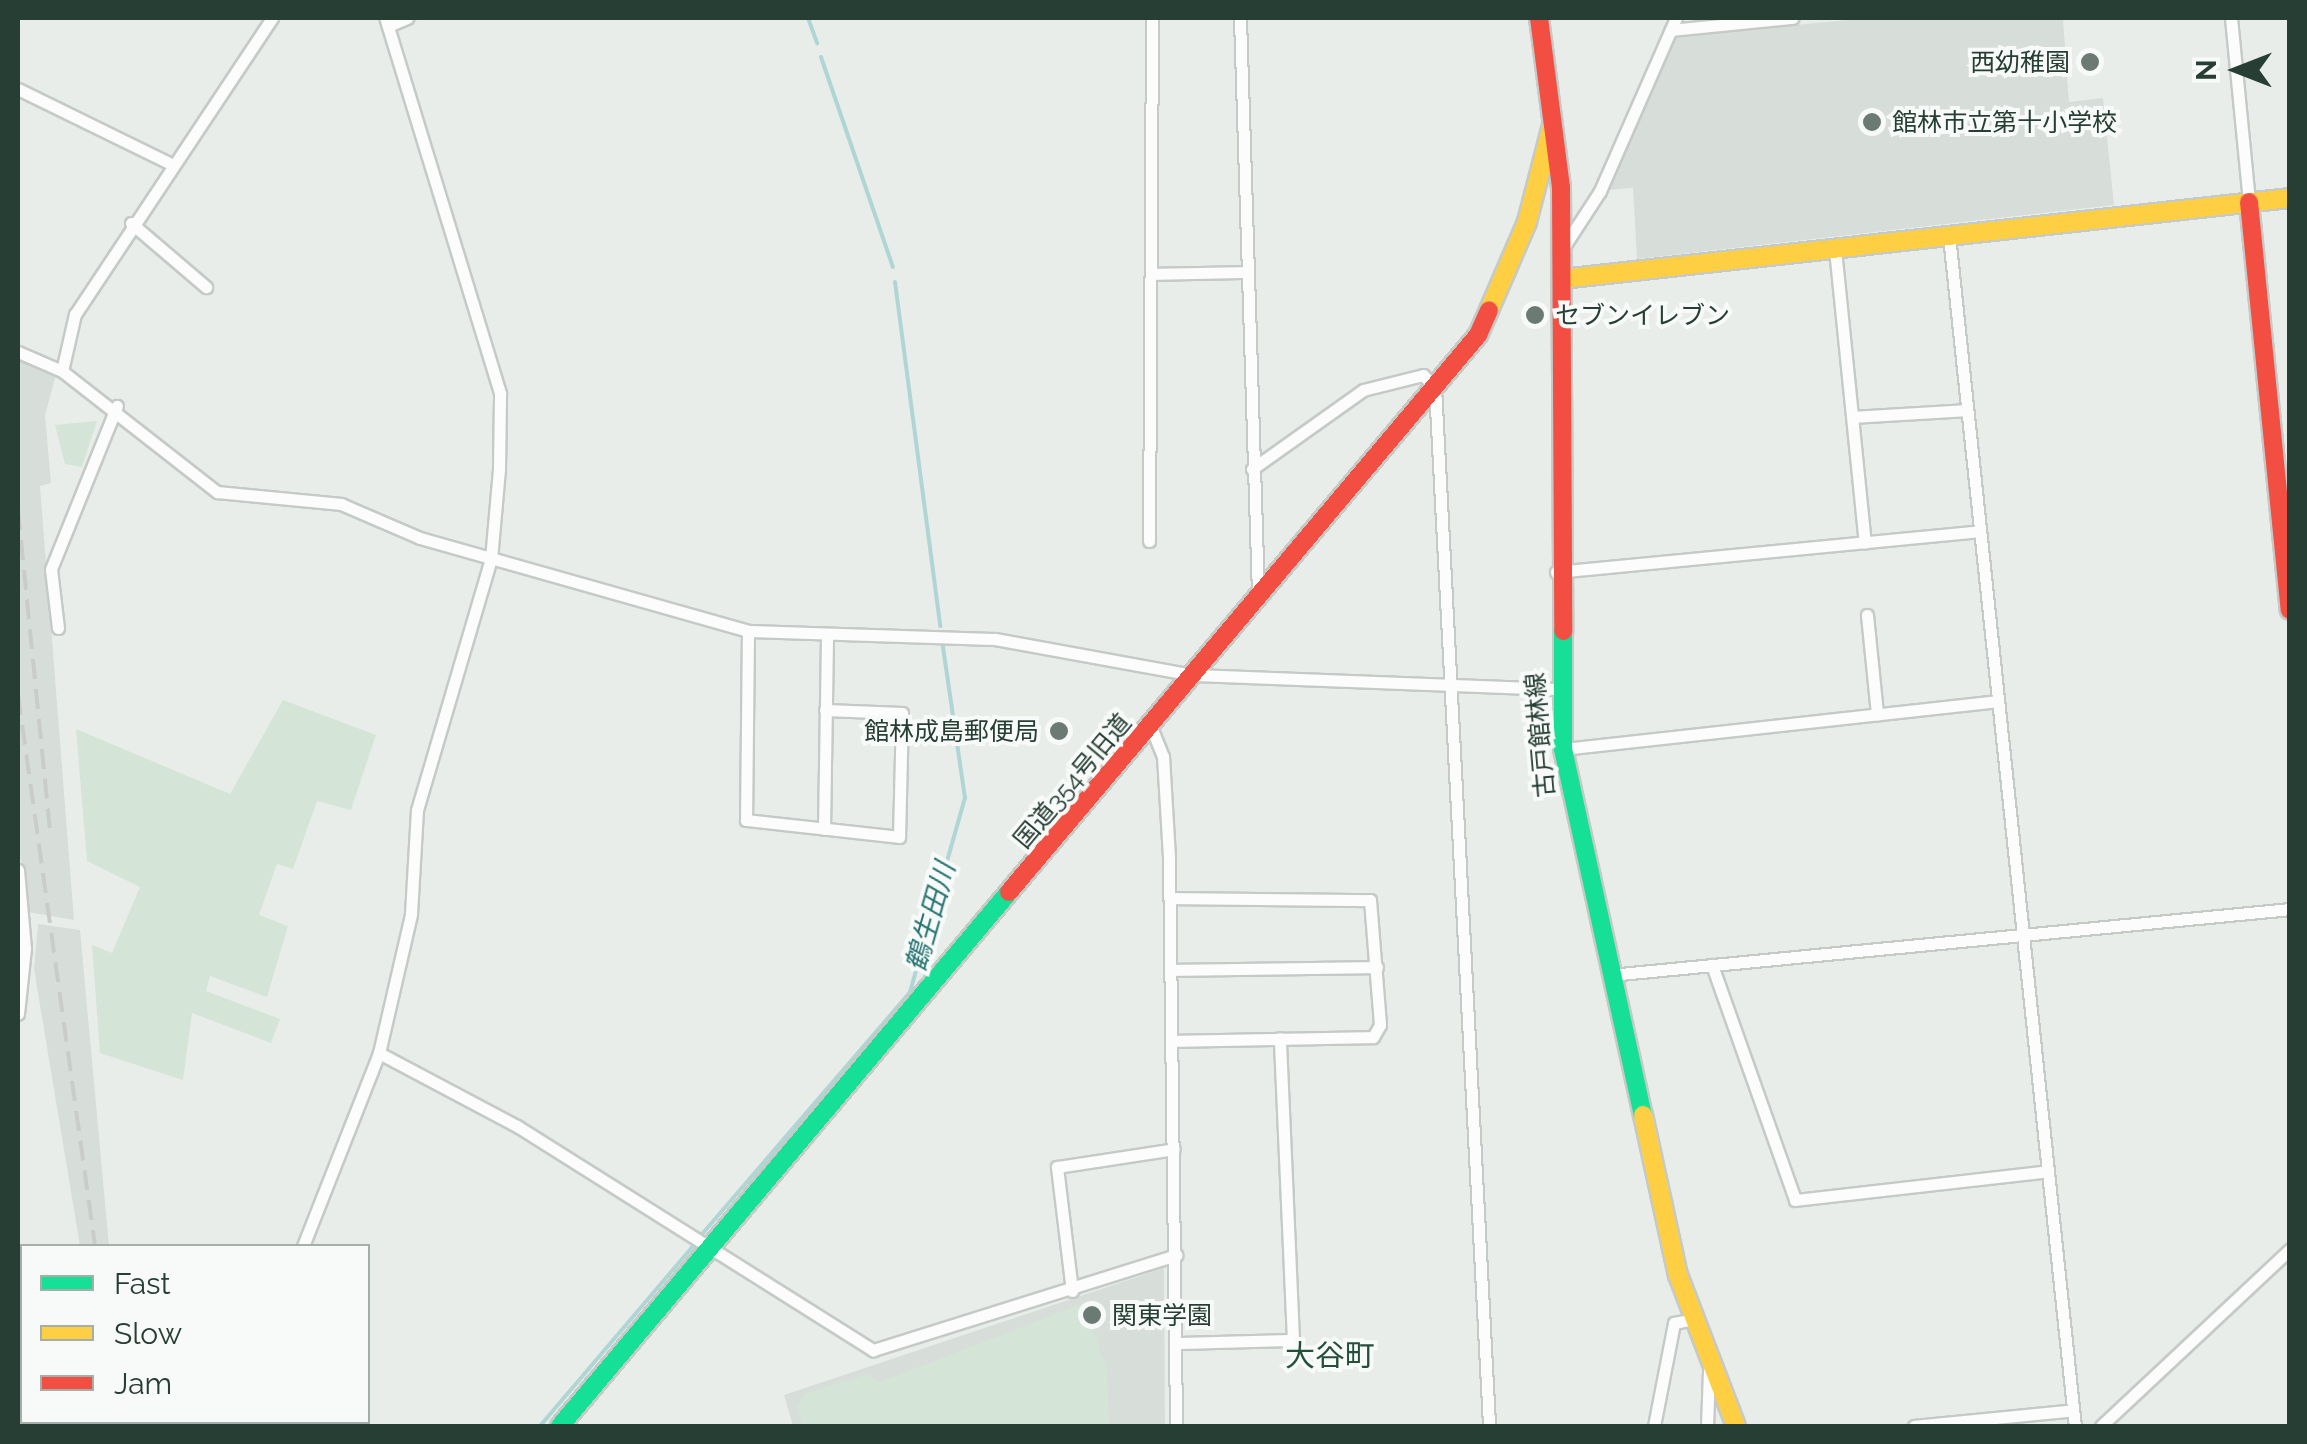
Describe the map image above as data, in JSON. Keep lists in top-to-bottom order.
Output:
{
  "streets": {
    "street": ["古戸館林線", "国道354号旧道"]
  },
  "crossings": [
    ["古戸館林線", "国道354号旧道"]
  ],
  "districts": ["大谷町"],
  "water": ["鶴生田川"],
  "places": [
    "西幼稚園",
    "館林市立第十小学校",
    "セブンイレブン",
    "館林成島郵便局",
    "関東学園"
  ],
  "legend": ["Fast", "Slow", "Jam"],
  "north": "left"
}
